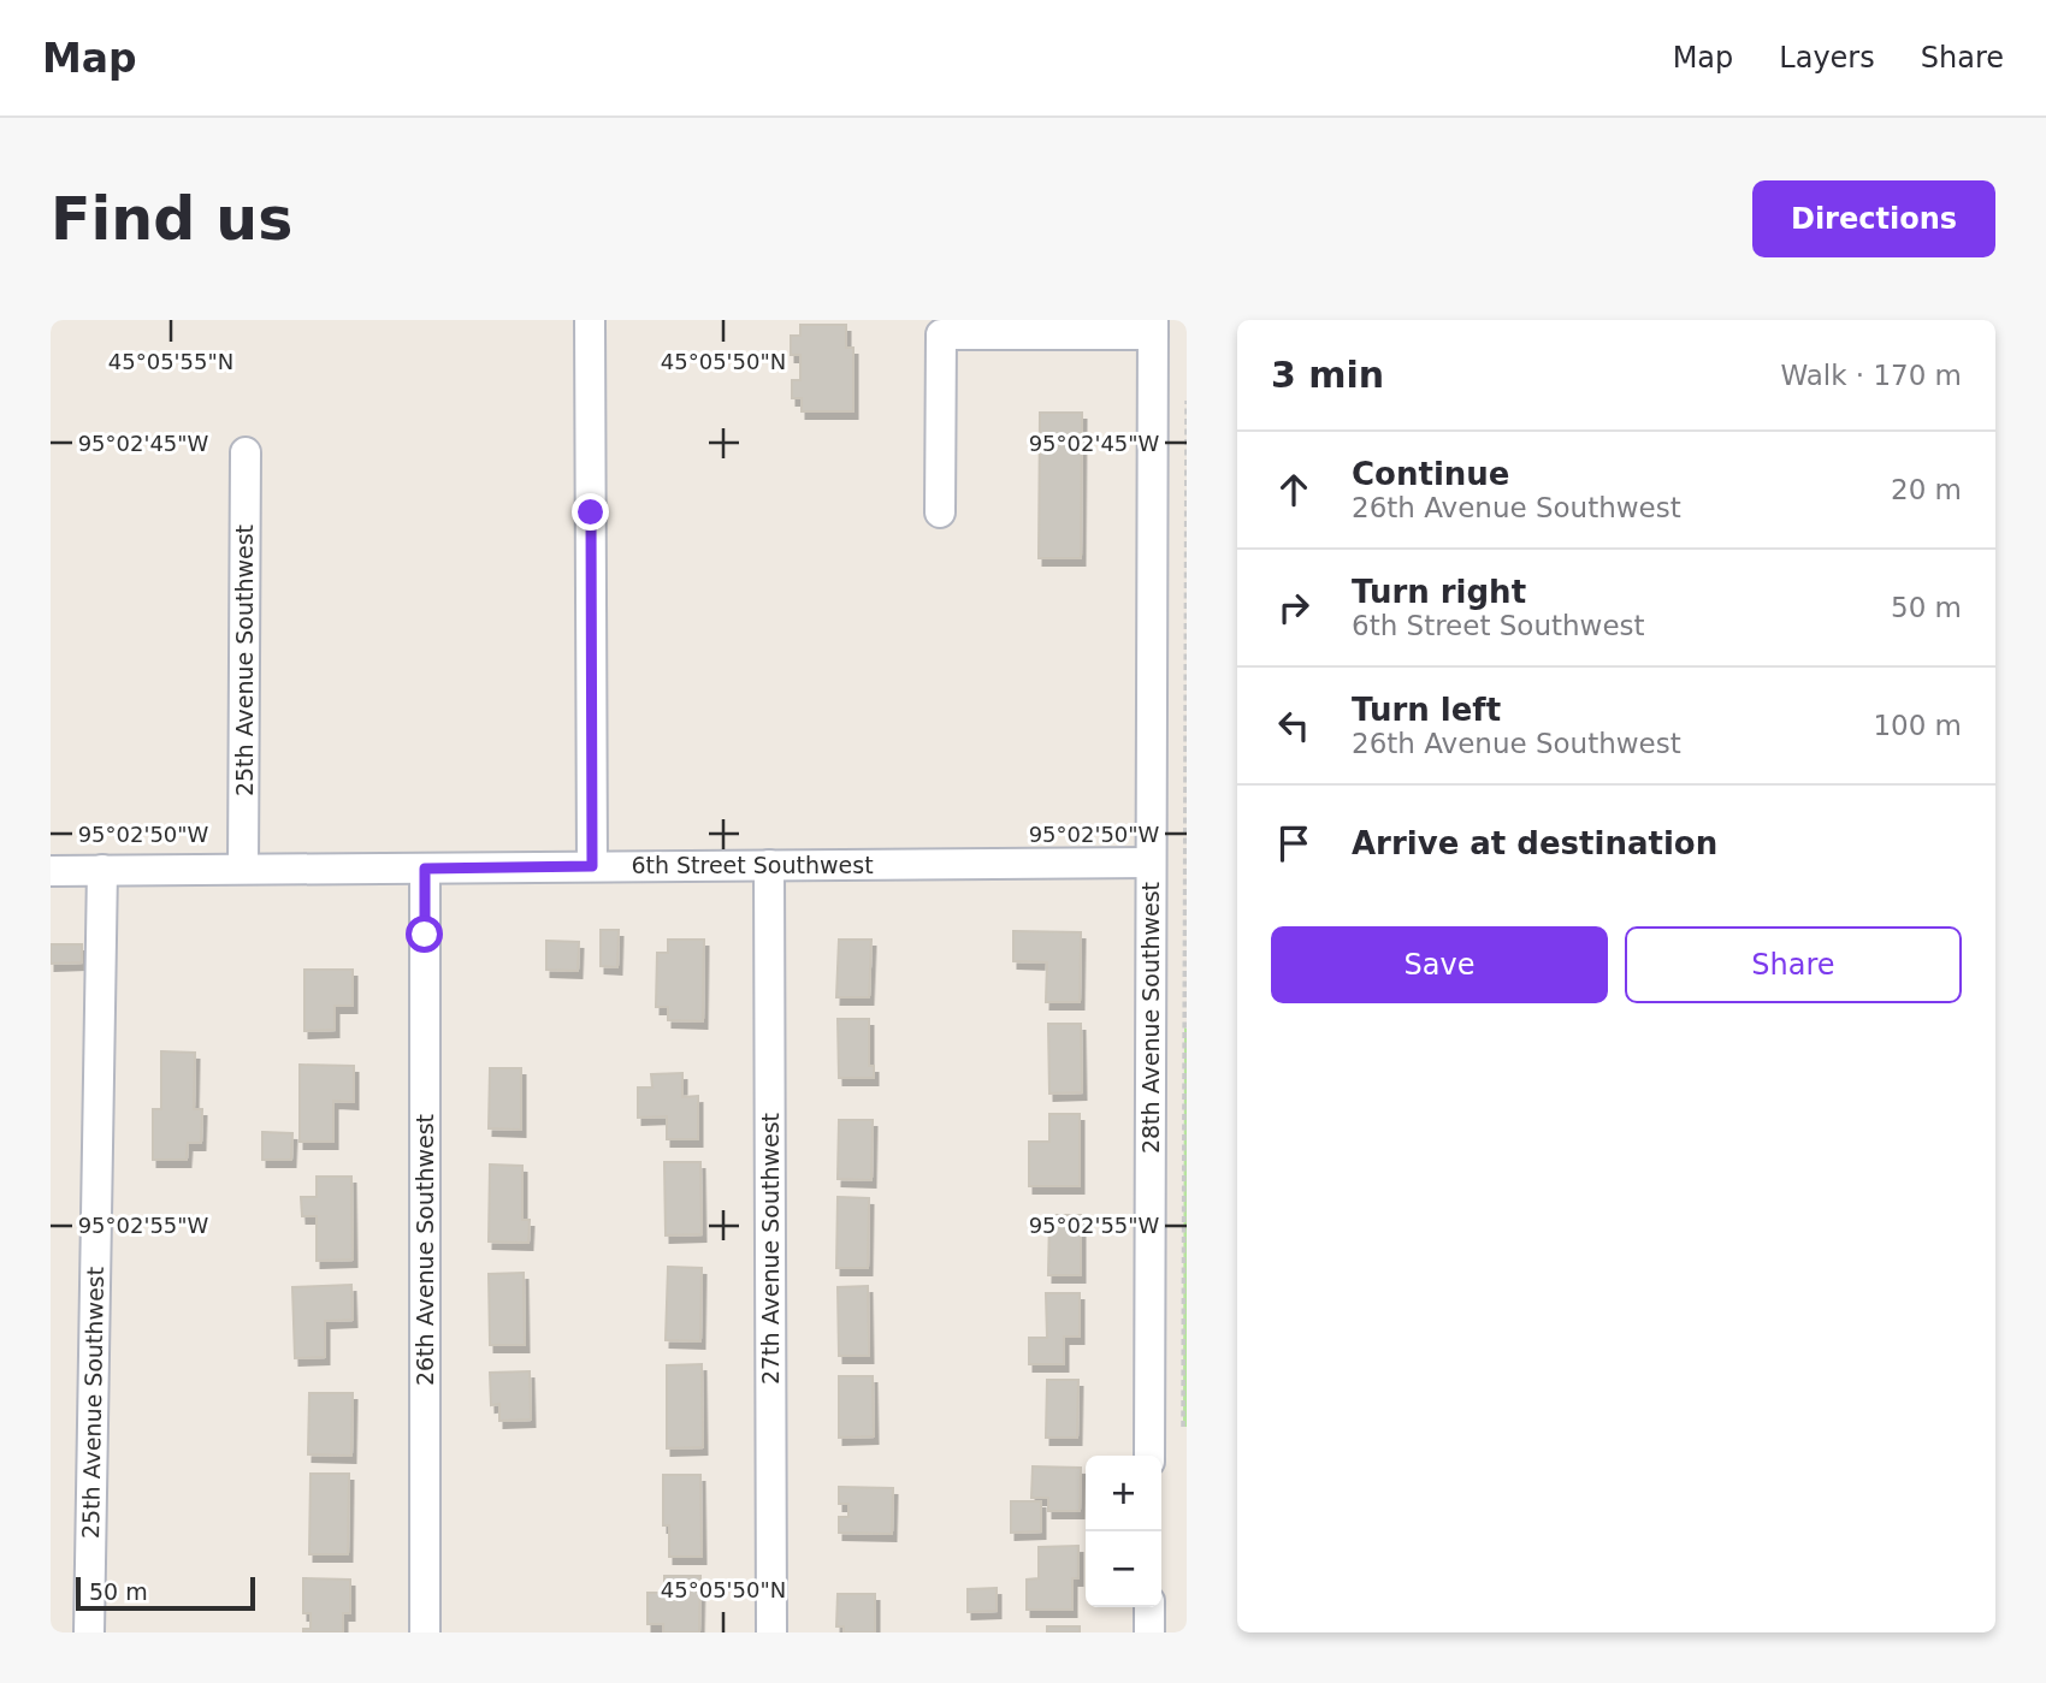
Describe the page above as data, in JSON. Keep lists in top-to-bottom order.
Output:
{
  "streets": {
    "street": [
      "25th Avenue Southwest",
      "6th Street Southwest",
      "28th Avenue Southwest",
      "27th Avenue Southwest",
      "26th Avenue Southwest"
    ]
  },
  "crossings": [
    ["25th Avenue Southwest", "6th Street Southwest"],
    ["6th Street Southwest", "28th Avenue Southwest"],
    ["6th Street Southwest", "27th Avenue Southwest"],
    ["6th Street Southwest", "26th Avenue Southwest"]
  ],
  "scale_bar": "50 m",
  "page": {
    "header": "Map",
    "nav": ["Map", "Layers", "Share"],
    "buttons": [
      "Directions",
      ["Save", "Share"]
    ],
    "title": "Find us",
    "heading": ["3 min", "Walk · 170 m"],
    "list": [
      ["Continue", "26th Avenue Southwest", "20 m"],
      ["Turn right", "6th Street Southwest", "50 m"],
      ["Turn left", "26th Avenue Southwest", "100 m"],
      "Arrive at destination"
    ],
    "map_buttons": ["+", "−"],
    "scale": "50 m"
  },
  "coordinates": [
    "45°05'55\"N",
    "45°05'50\"N",
    "95°02'45\"W",
    "95°02'50\"W",
    "95°02'55\"W"
  ]
}
